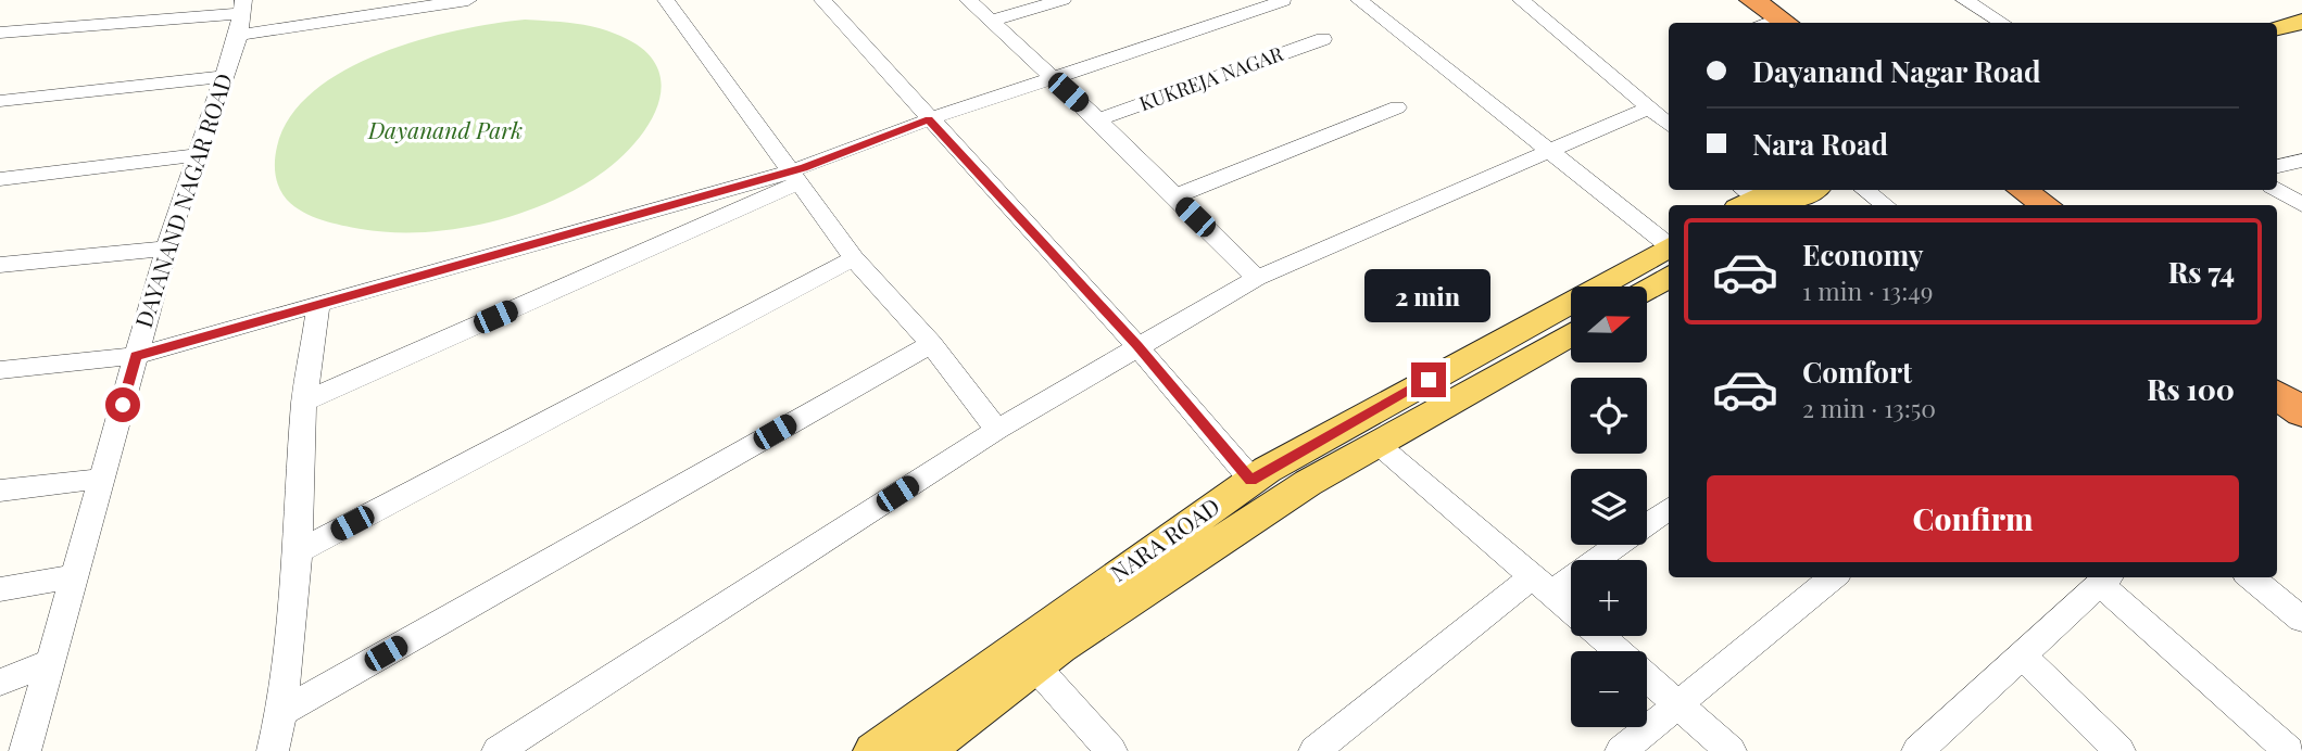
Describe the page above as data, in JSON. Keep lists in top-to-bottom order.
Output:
{
  "streets": {
    "main road": ["NARA ROAD"],
    "street": ["KUKREJA NAGAR", "DAYANAND NAGAR ROAD"]
  },
  "parks": ["Dayanand Park"],
  "north": "right",
  "page": {
    "banner": ["Dayanand Nagar Road", "Nara Road"],
    "list": [
      {
        "name": "Economy",
        "note": "1 min · 13:49",
        "value": "Rs 74"
      },
      {
        "name": "Comfort",
        "note": "2 min · 13:50",
        "value": "Rs 100"
      }
    ],
    "bubble": "2 min",
    "map_buttons": ["+", "−"],
    "buttons": "Confirm"
  }
}
